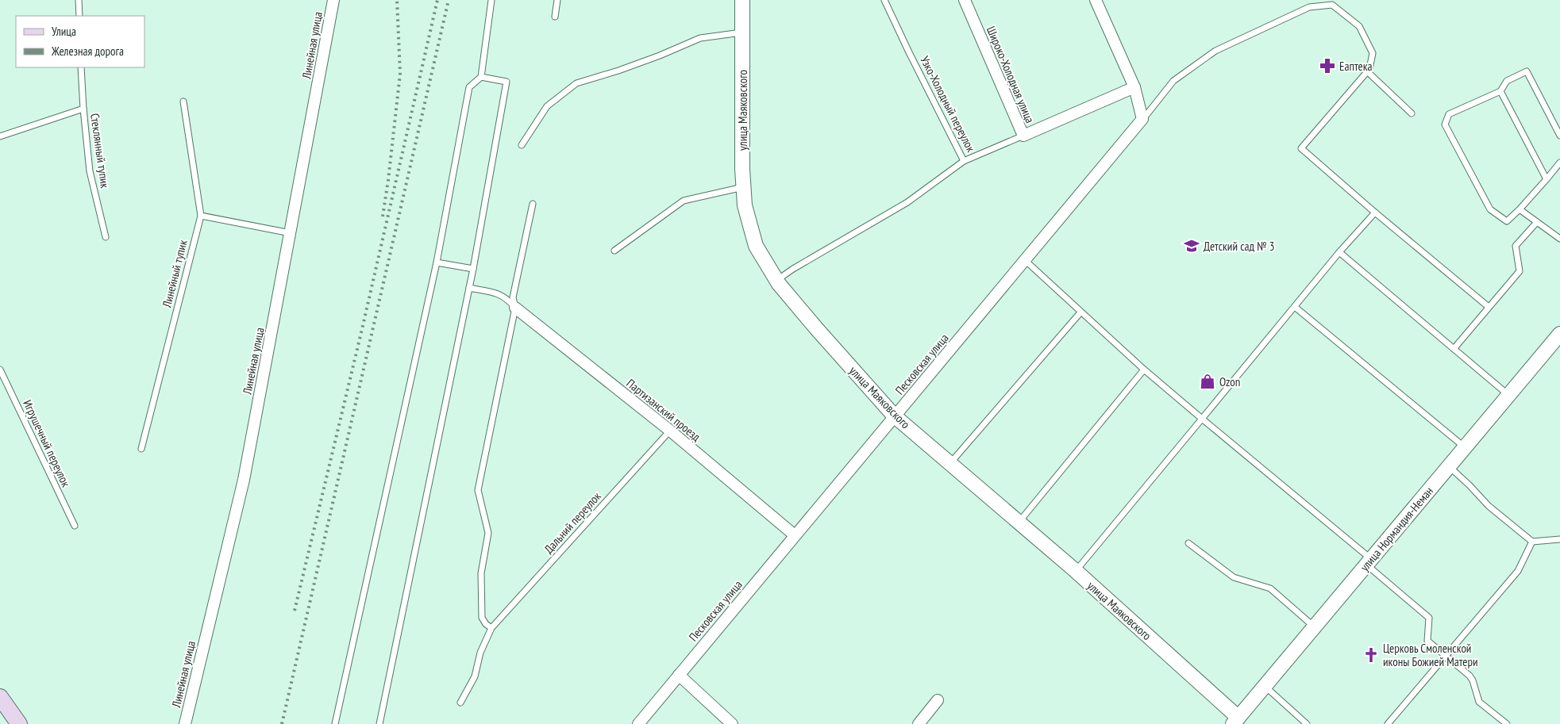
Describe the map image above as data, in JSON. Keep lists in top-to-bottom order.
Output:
{
  "streets": {
    "street": [
      "Линейная улица",
      "Широко-Холодная улица",
      "улица Маяковского",
      "Песковская улица",
      "Партизанский проезд",
      "улица Нормандия-Неман"
    ],
    "lane": [
      "Узко-Холодный переулок",
      "Стеклянный тупик",
      "Линейный тупик",
      "Игрушечный переулок",
      "Дальний переулок"
    ]
  },
  "crossings": [
    ["Широко-Холодная улица", "Узко-Холодный переулок"],
    ["улица Маяковского", "Песковская улица"],
    ["улица Маяковского", "улица Нормандия-Неман"],
    ["Песковская улица", "Партизанский проезд"],
    ["Партизанский проезд", "Дальний переулок"]
  ],
  "places": {
    "pharmacy": ["Еаптека"],
    "school or university": ["Детский сад № 3"],
    "shop": ["Ozon"],
    "church": ["Церковь Смоленской иконы Божией Матери"]
  },
  "legend": ["Улица", "Железная дорога"]
}
